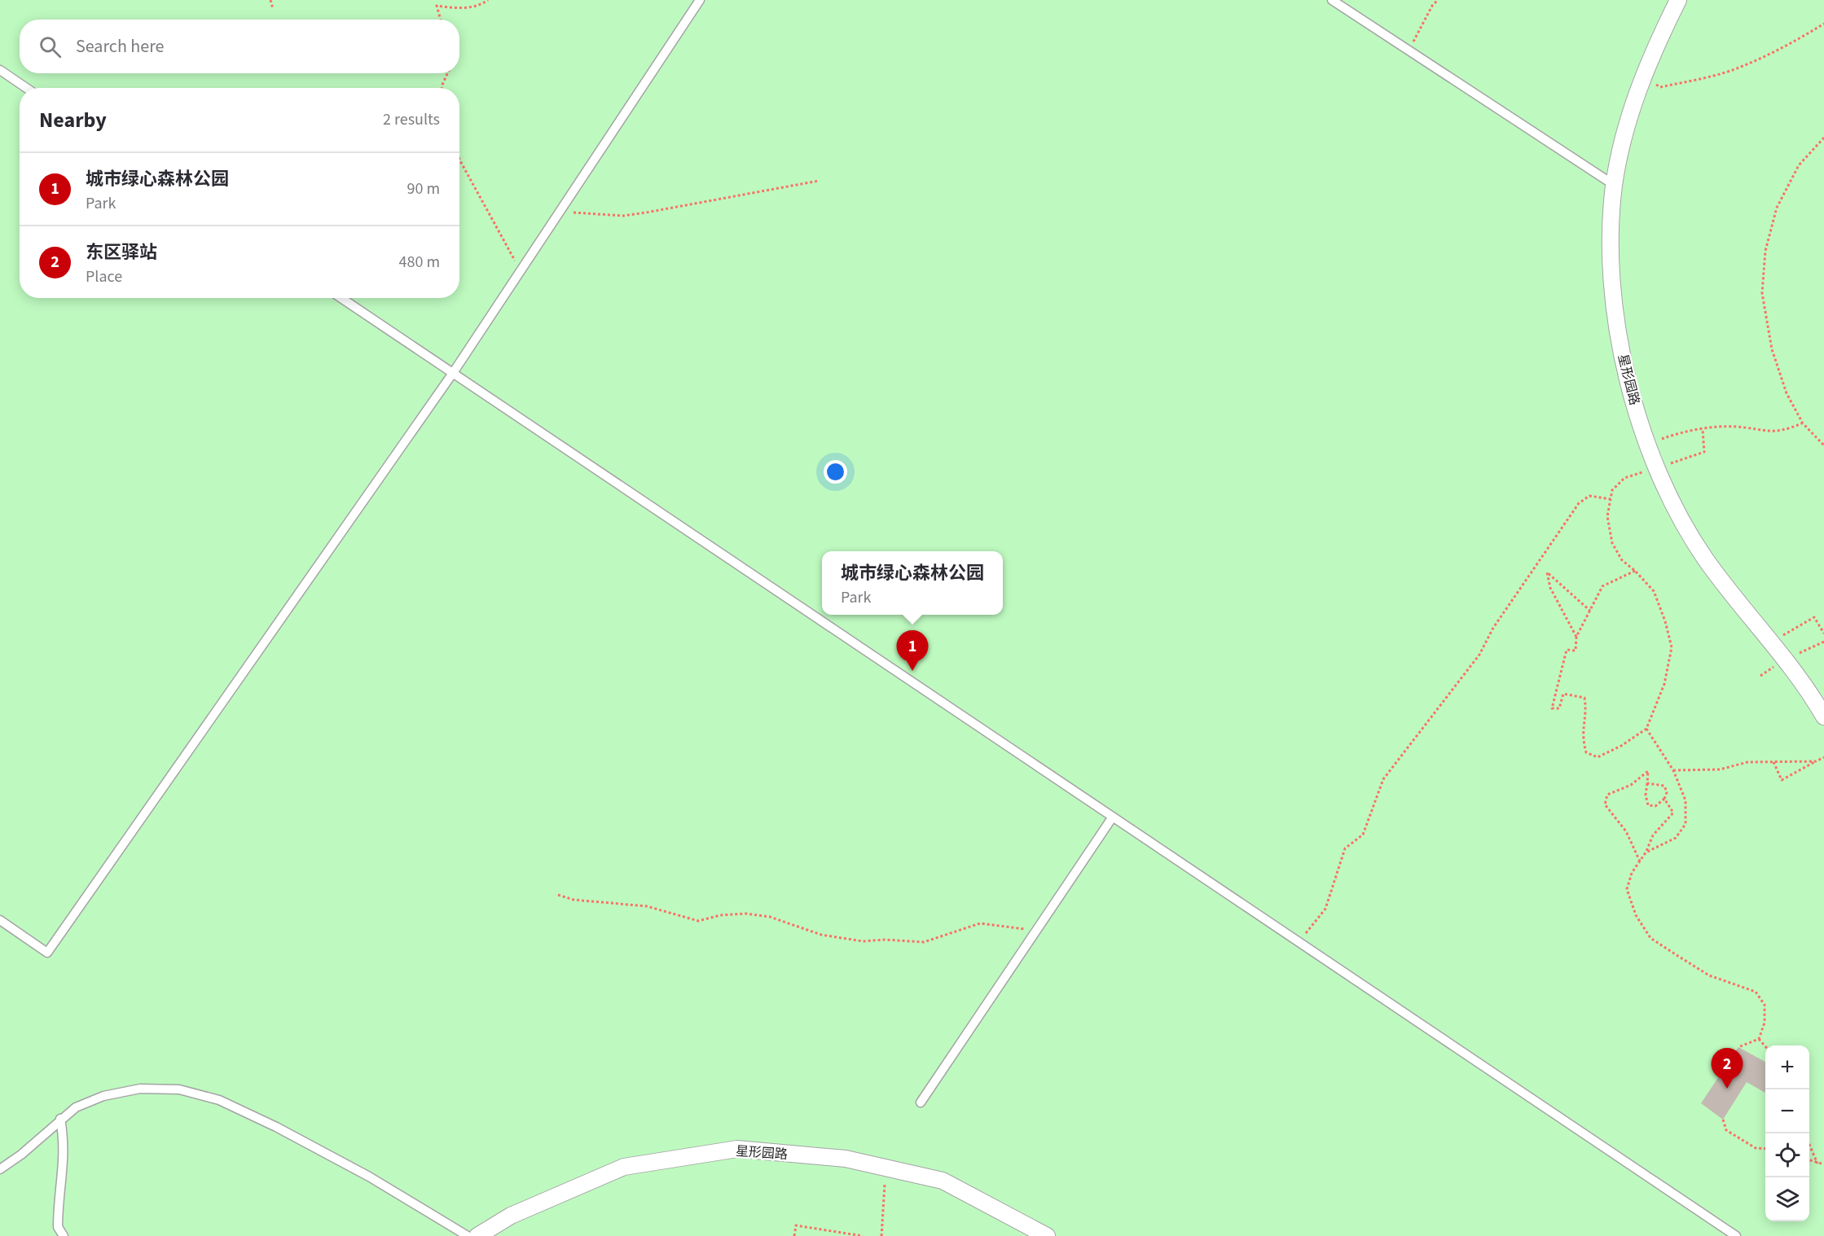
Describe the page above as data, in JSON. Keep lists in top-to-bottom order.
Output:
{
  "streets": {
    "street": ["星形园路"]
  },
  "page": {
    "search": "Search here",
    "heading": ["Nearby", "2 results"],
    "list": [
      {
        "mark": "1",
        "name": "城市绿心森林公园",
        "note": "Park",
        "value": "90 m"
      },
      {
        "mark": "2",
        "name": "东区驿站",
        "note": "Place",
        "value": "480 m"
      }
    ],
    "popup": ["城市绿心森林公园", "Park"],
    "pins": ["1", "2"],
    "map_buttons": ["+", "−"]
  }
}
